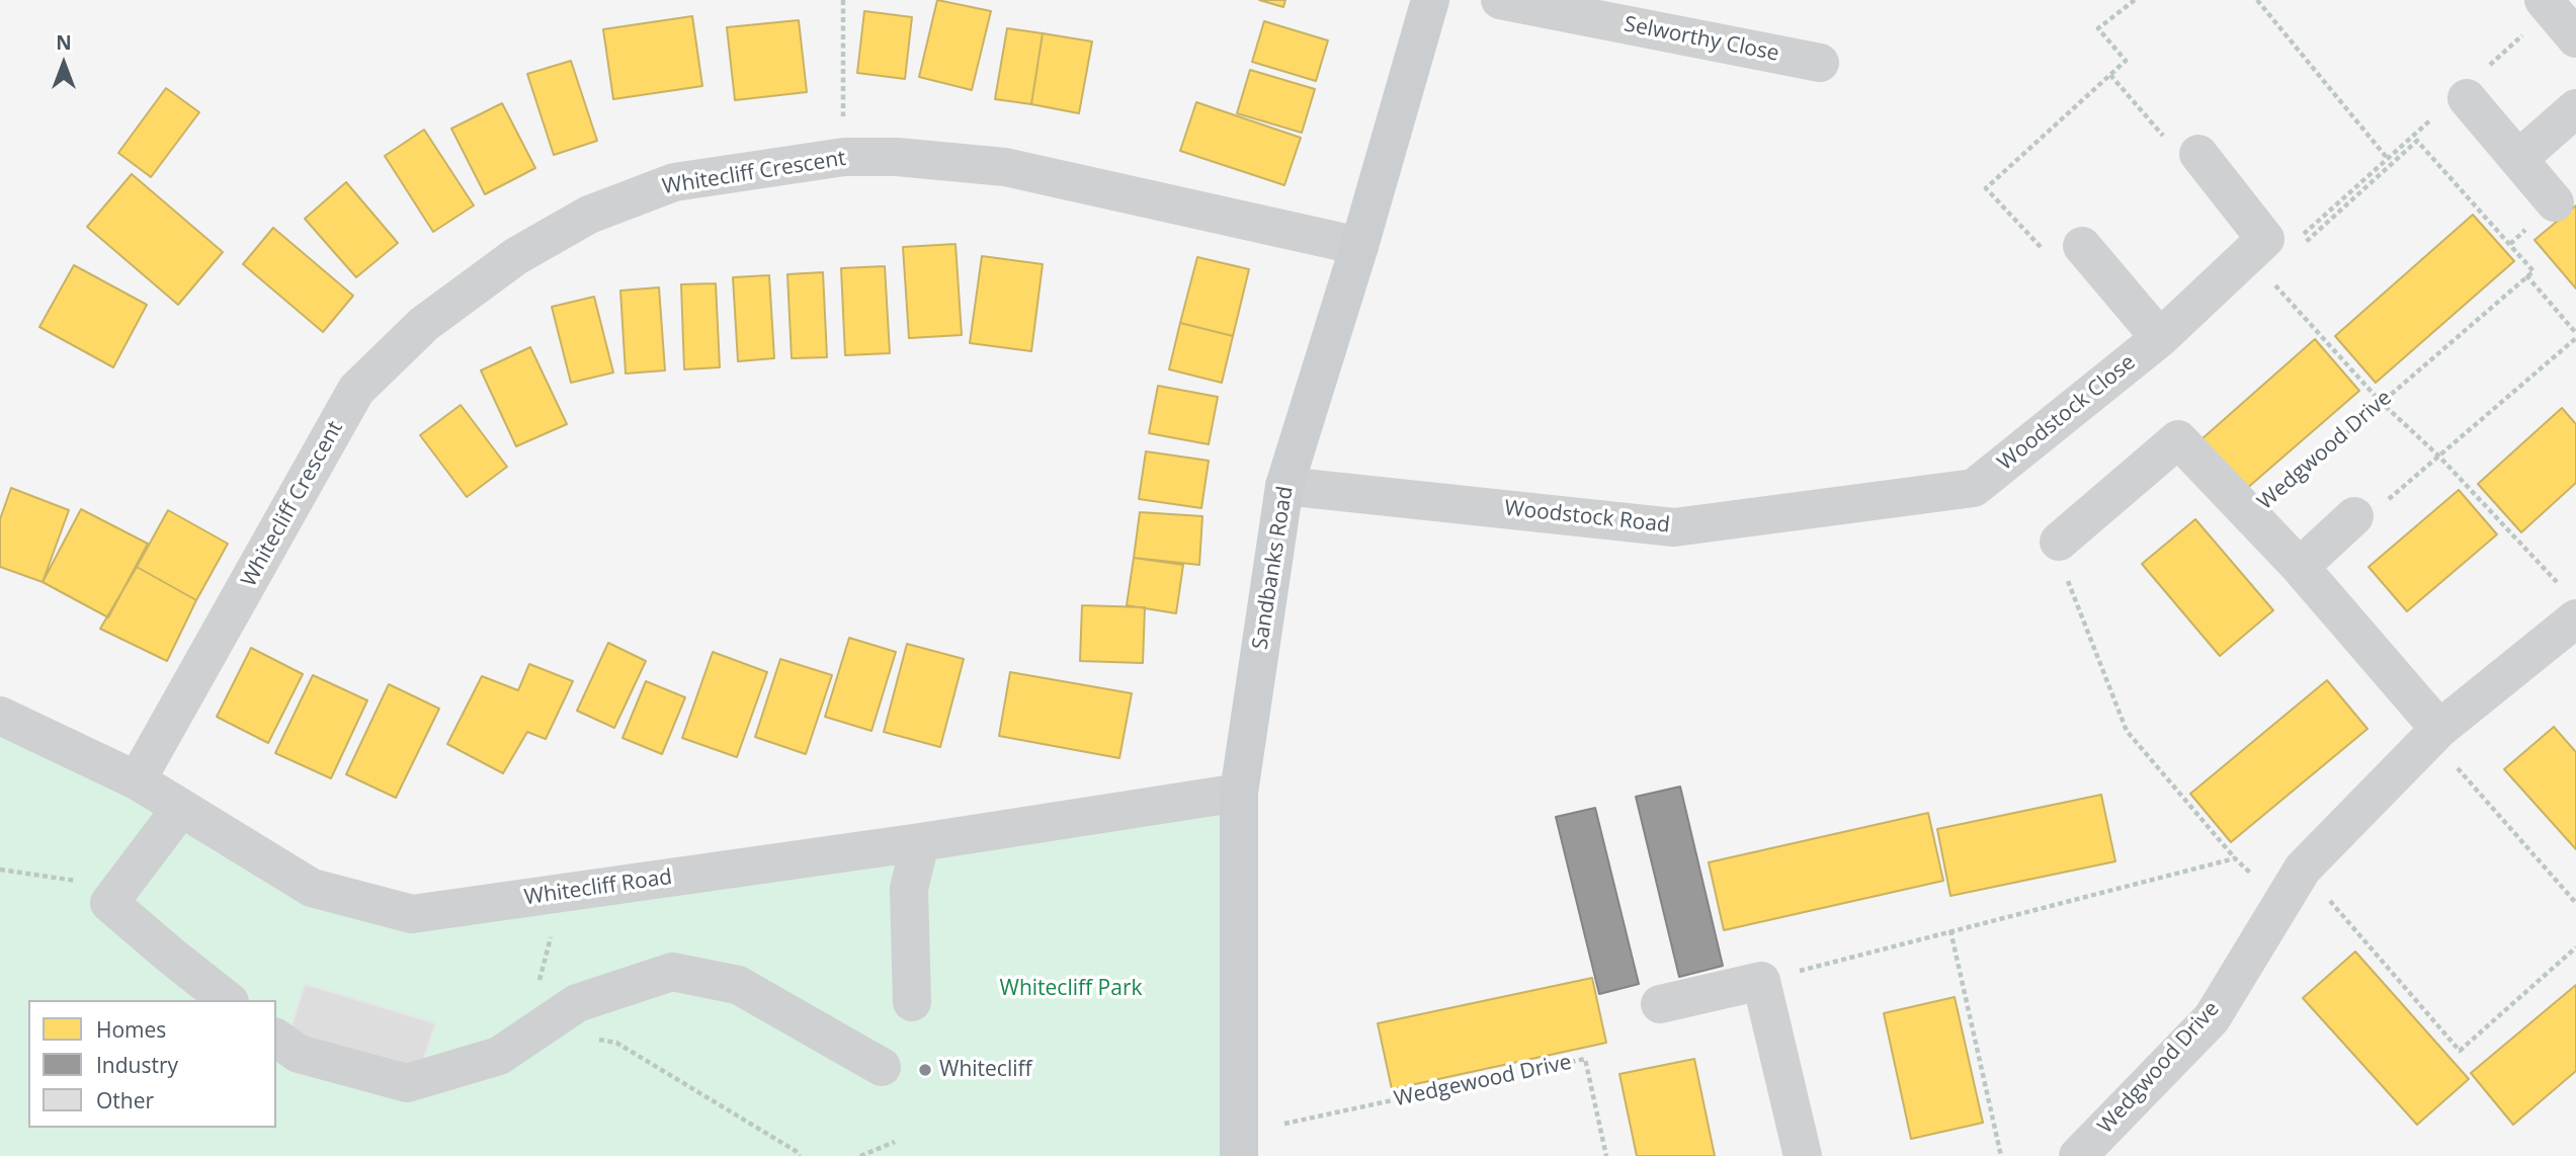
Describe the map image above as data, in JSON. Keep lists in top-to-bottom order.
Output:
{
  "streets": {
    "main road": ["Sandbanks Road"],
    "street": [
      "Selworthy Close",
      "Whitecliff Crescent",
      "Woodstock Close",
      "Wedgwood Drive",
      "Woodstock Road",
      "Whitecliff Road"
    ],
    "path": ["Wedgewood Drive"]
  },
  "crossings": [
    ["Whitecliff Crescent", "Sandbanks Road"],
    ["Whitecliff Crescent", "Whitecliff Road"],
    ["Woodstock Close", "Woodstock Road"],
    ["Woodstock Road", "Sandbanks Road"],
    ["Sandbanks Road", "Whitecliff Road"]
  ],
  "parks": ["Whitecliff Park"],
  "places": ["Whitecliff"],
  "legend": ["Homes", "Industry", "Other"],
  "north": "top"
}
